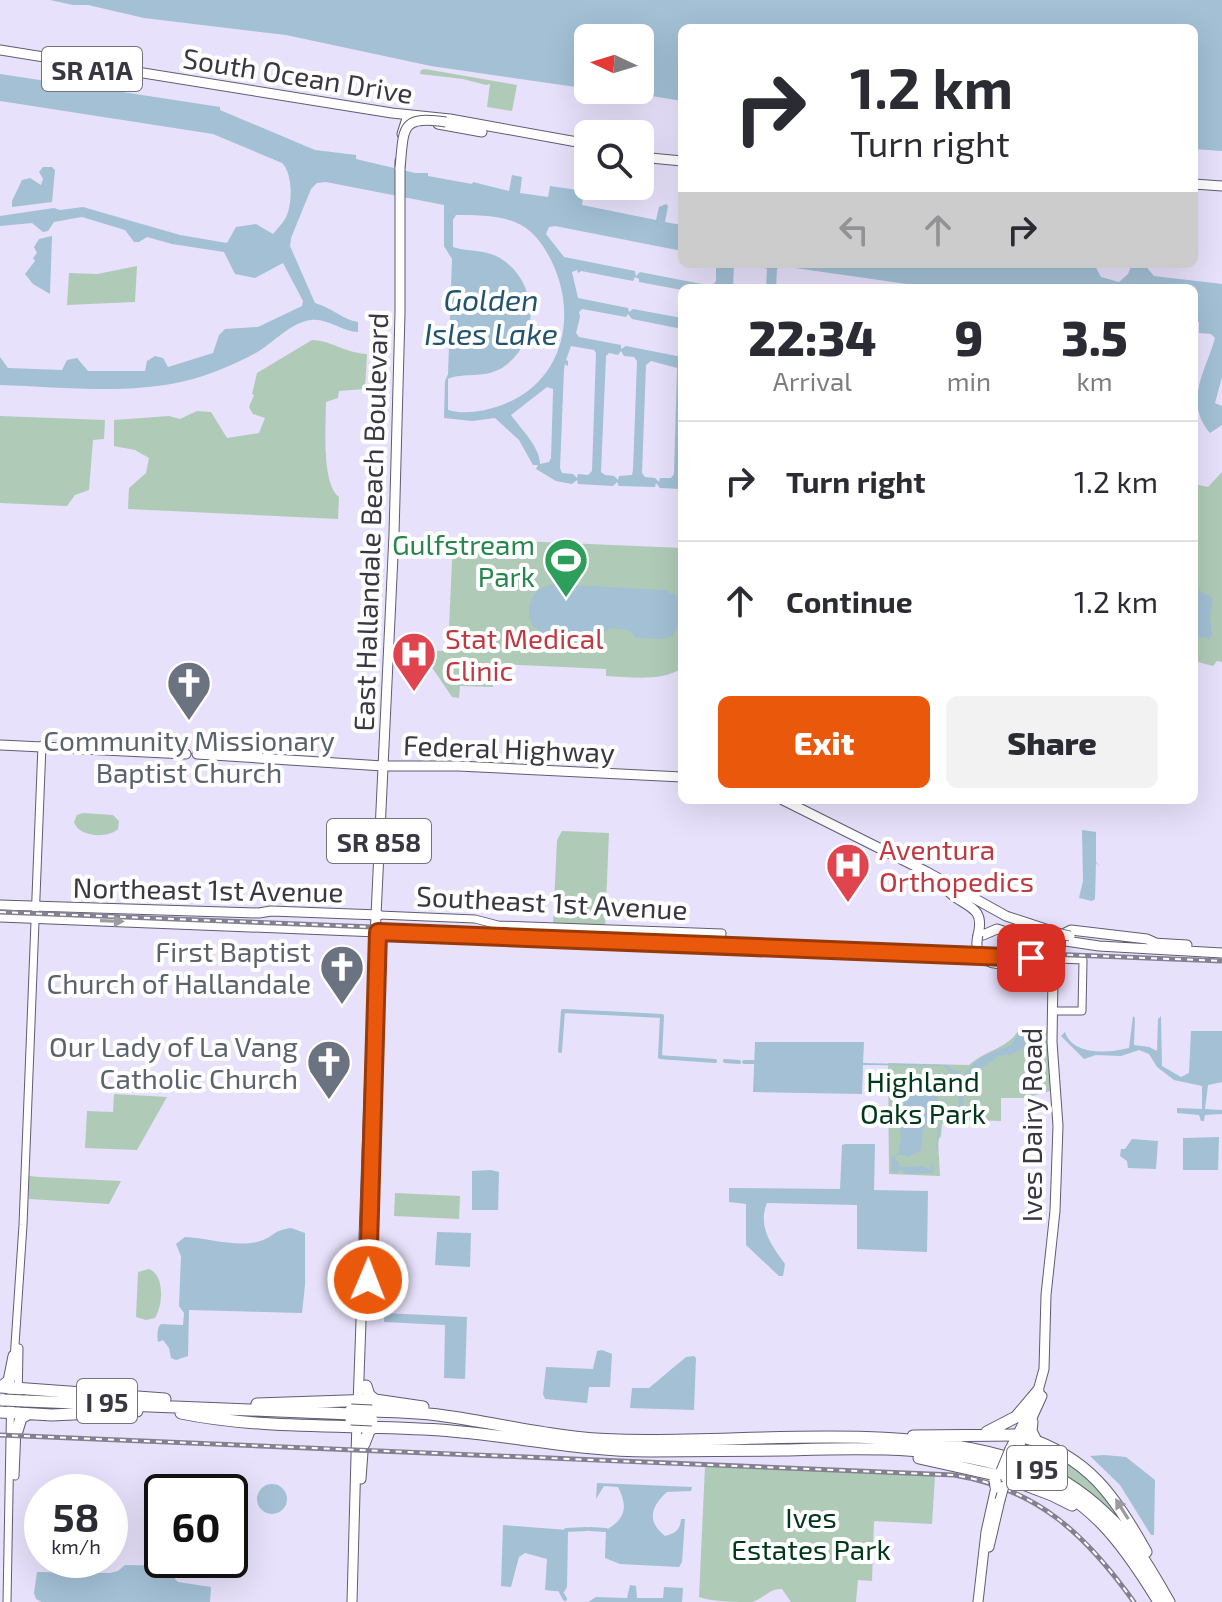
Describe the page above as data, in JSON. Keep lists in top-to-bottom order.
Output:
{
  "streets": {
    "highway": ["I 95"],
    "main road": [
      "SR A1A",
      "South Ocean Drive",
      "East Hallandale Beach Boulevard",
      "Federal Highway",
      "SR 858",
      "Northeast 1st Avenue",
      "Southeast 1st Avenue",
      "Ives Dairy Road"
    ]
  },
  "crossings": [
    ["South Ocean Drive", "East Hallandale Beach Boulevard"],
    ["East Hallandale Beach Boulevard", "Federal Highway"],
    ["East Hallandale Beach Boulevard", "SR 858"],
    ["East Hallandale Beach Boulevard", "Northeast 1st Avenue"],
    ["East Hallandale Beach Boulevard", "Southeast 1st Avenue"],
    ["Northeast 1st Avenue", "Southeast 1st Avenue"]
  ],
  "water": ["Golden Isles Lake"],
  "parks": ["Highland Oaks Park", "Ives Estates Park"],
  "places": {
    "sports": ["Gulfstream Park"],
    "hospital": ["Stat Medical Clinic", "Aventura Orthopedics"],
    "church": ["Community Missionary Baptist Church", "First Baptist Church of Hallandale", "Our Lady of La Vang Catholic Church"]
  },
  "north": "left",
  "page": {
    "turn": ["1.2 km", "Turn right"],
    "eta": [
      "22:34",
      "Arrival",
      "9",
      "min",
      "3.5",
      "km"
    ],
    "list": [
      {
        "name": "Turn right",
        "value": "1.2 km"
      },
      {
        "name": "Continue",
        "value": "1.2 km"
      }
    ],
    "buttons": ["Exit", "Share"],
    "speed": "58 km/h",
    "limit": "60"
  }
}
